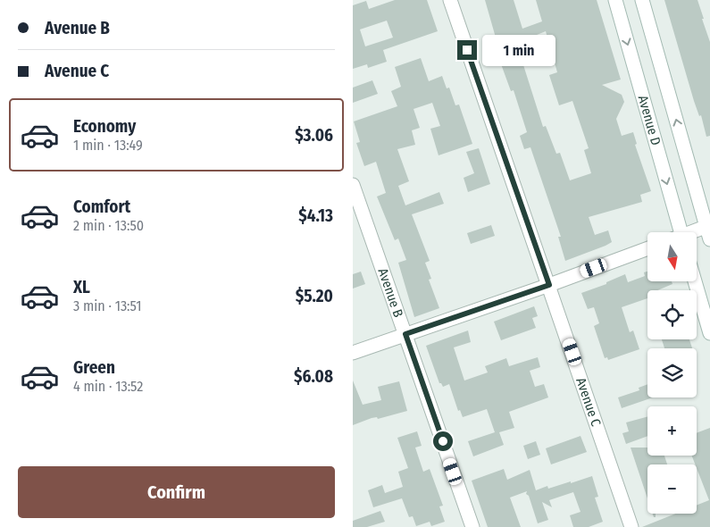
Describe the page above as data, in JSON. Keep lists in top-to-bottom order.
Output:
{
  "streets": {
    "street": ["Avenue D", "Avenue B", "Avenue C"]
  },
  "north": "bottom",
  "page": {
    "banner": ["Avenue B", "Avenue C"],
    "bubble": "1 min",
    "list": [
      {
        "name": "Economy",
        "note": "1 min · 13:49",
        "value": "$3.06"
      },
      {
        "name": "Comfort",
        "note": "2 min · 13:50",
        "value": "$4.13"
      },
      {
        "name": "XL",
        "note": "3 min · 13:51",
        "value": "$5.20"
      },
      {
        "name": "Green",
        "note": "4 min · 13:52",
        "value": "$6.08"
      }
    ],
    "map_buttons": ["+", "−"],
    "buttons": "Confirm"
  }
}
